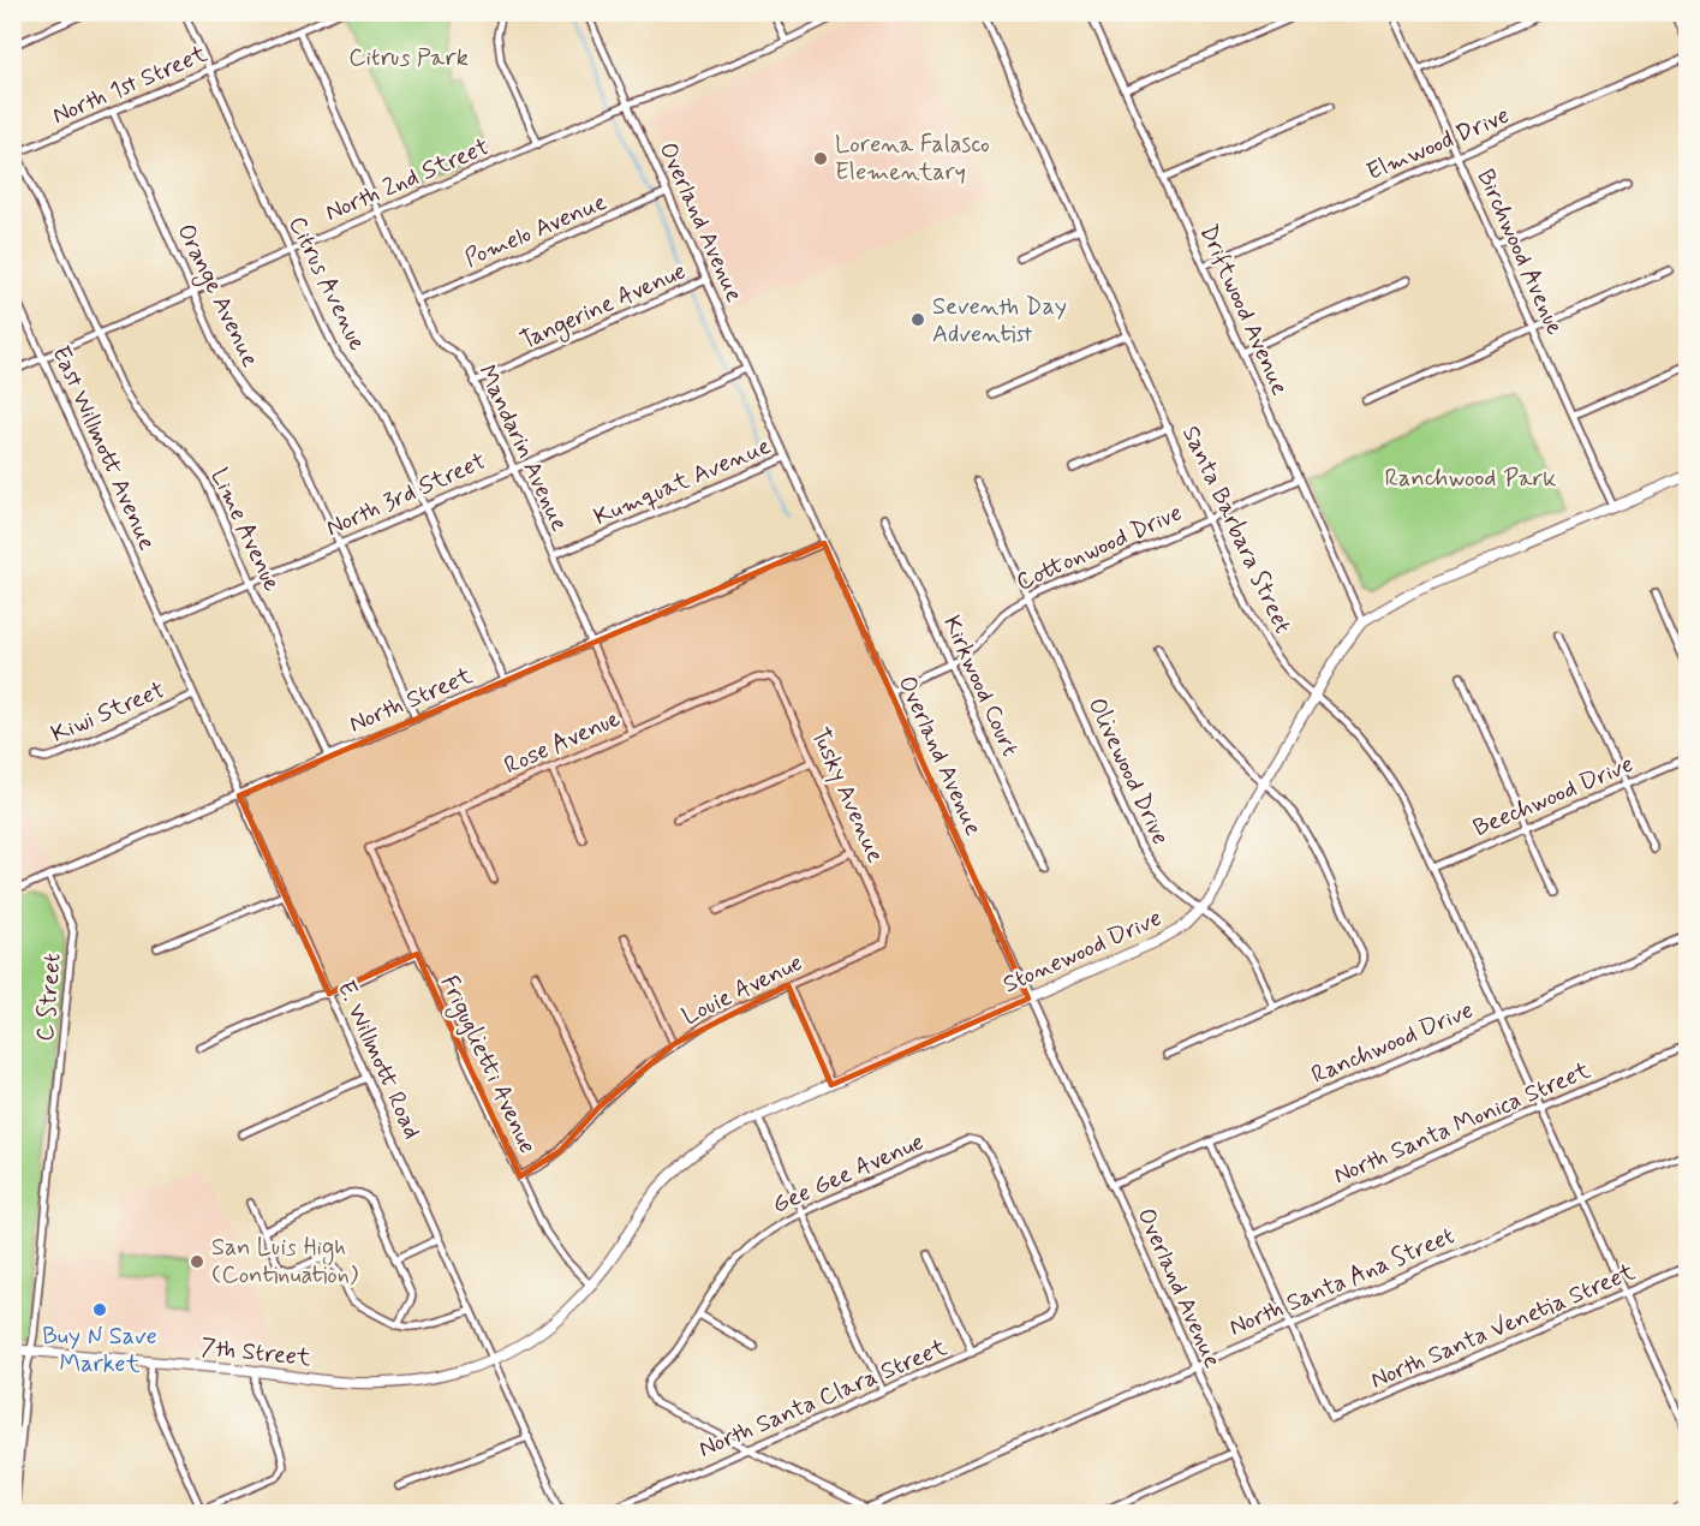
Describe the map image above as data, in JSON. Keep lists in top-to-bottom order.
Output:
{
  "streets": {
    "street": [
      "North 1st Street",
      "Elmwood Drive",
      "North 2nd Street",
      "Overland Avenue",
      "Pomelo Avenue",
      "Birchwood Avenue",
      "Citrus Avenue",
      "Orange Avenue",
      "Tangerine Avenue",
      "Driftwood Avenue",
      "East Willmott Avenue",
      "Mandarin Avenue",
      "Kumquat Avenue",
      "North 3rd Street",
      "Lime Avenue",
      "Santa Barbara Street",
      "Cottonwood Drive",
      "Kirkwood Court",
      "North Street",
      "Kiwi Street",
      "Rose Avenue",
      "Olivewood Drive",
      "Tusky Avenue",
      "Beechwood Drive",
      "Stonewood Drive",
      "Louie Avenue",
      "C Street",
      "Ranchwood Drive",
      "E. Willmott Road",
      "Friguglietti Avenue",
      "North Santa Monica Street",
      "Gee Gee Avenue",
      "North Santa Ana Street",
      "North Santa Venetia Street",
      "7th Street",
      "North Santa Clara Street"
    ]
  },
  "crossings": [
    ["North 1st Street", "Citrus Avenue"],
    ["North 1st Street", "Orange Avenue"],
    ["North 1st Street", "Mandarin Avenue"],
    ["North 1st Street", "Lime Avenue"],
    ["Elmwood Drive", "Birchwood Avenue"],
    ["Elmwood Drive", "Driftwood Avenue"],
    ["North 2nd Street", "Overland Avenue"],
    ["North 2nd Street", "Citrus Avenue"],
    ["North 2nd Street", "Orange Avenue"],
    ["North 2nd Street", "East Willmott Avenue"],
    ["North 2nd Street", "Mandarin Avenue"],
    ["North 2nd Street", "Lime Avenue"],
    ["Overland Avenue", "Pomelo Avenue"],
    ["Overland Avenue", "Tangerine Avenue"],
    ["Overland Avenue", "Kumquat Avenue"],
    ["Overland Avenue", "North 3rd Street"],
    ["Overland Avenue", "Cottonwood Drive"],
    ["Overland Avenue", "North Street"],
    ["Overland Avenue", "Stonewood Drive"],
    ["Overland Avenue", "Ranchwood Drive"],
    ["Overland Avenue", "North Santa Ana Street"],
    ["Pomelo Avenue", "Mandarin Avenue"],
    ["Birchwood Avenue", "Stonewood Drive"],
    ["Citrus Avenue", "North 3rd Street"],
    ["Citrus Avenue", "North Street"],
    ["Orange Avenue", "North 3rd Street"],
    ["Orange Avenue", "North Street"],
    ["Tangerine Avenue", "Mandarin Avenue"],
    ["Driftwood Avenue", "Cottonwood Drive"],
    ["Driftwood Avenue", "Stonewood Drive"],
    ["East Willmott Avenue", "North 3rd Street"],
    ["East Willmott Avenue", "E. Willmott Road"],
    ["Mandarin Avenue", "Kumquat Avenue"],
    ["Mandarin Avenue", "North 3rd Street"],
    ["Mandarin Avenue", "North Street"],
    ["Mandarin Avenue", "Rose Avenue"],
    ["North 3rd Street", "Lime Avenue"],
    ["North 3rd Street", "E. Willmott Road"],
    ["Lime Avenue", "North Street"],
    ["Santa Barbara Street", "Cottonwood Drive"],
    ["Santa Barbara Street", "Beechwood Drive"],
    ["Santa Barbara Street", "Stonewood Drive"],
    ["Santa Barbara Street", "Ranchwood Drive"],
    ["Santa Barbara Street", "North Santa Monica Street"],
    ["Santa Barbara Street", "North Santa Ana Street"],
    ["Santa Barbara Street", "North Santa Venetia Street"],
    ["Cottonwood Drive", "Kirkwood Court"],
    ["Cottonwood Drive", "Olivewood Drive"],
    ["North Street", "C Street"],
    ["North Street", "E. Willmott Road"],
    ["Kiwi Street", "E. Willmott Road"],
    ["Rose Avenue", "Tusky Avenue"],
    ["Rose Avenue", "Friguglietti Avenue"],
    ["Olivewood Drive", "Stonewood Drive"],
    ["Tusky Avenue", "Louie Avenue"],
    ["Stonewood Drive", "E. Willmott Road"],
    ["Stonewood Drive", "Friguglietti Avenue"],
    ["Stonewood Drive", "7th Street"],
    ["Louie Avenue", "Friguglietti Avenue"],
    ["C Street", "7th Street"],
    ["E. Willmott Road", "7th Street"],
    ["Gee Gee Avenue", "North Santa Clara Street"],
    ["North Santa Ana Street", "North Santa Venetia Street"]
  ],
  "parks": ["Citrus Park", "Ranchwood Park"],
  "places": [
    "Lorena Falasco Elementary",
    "Seventh Day Adventist",
    "San Luis High (Continuation)",
    "Buy N Save Market"
  ]
}
